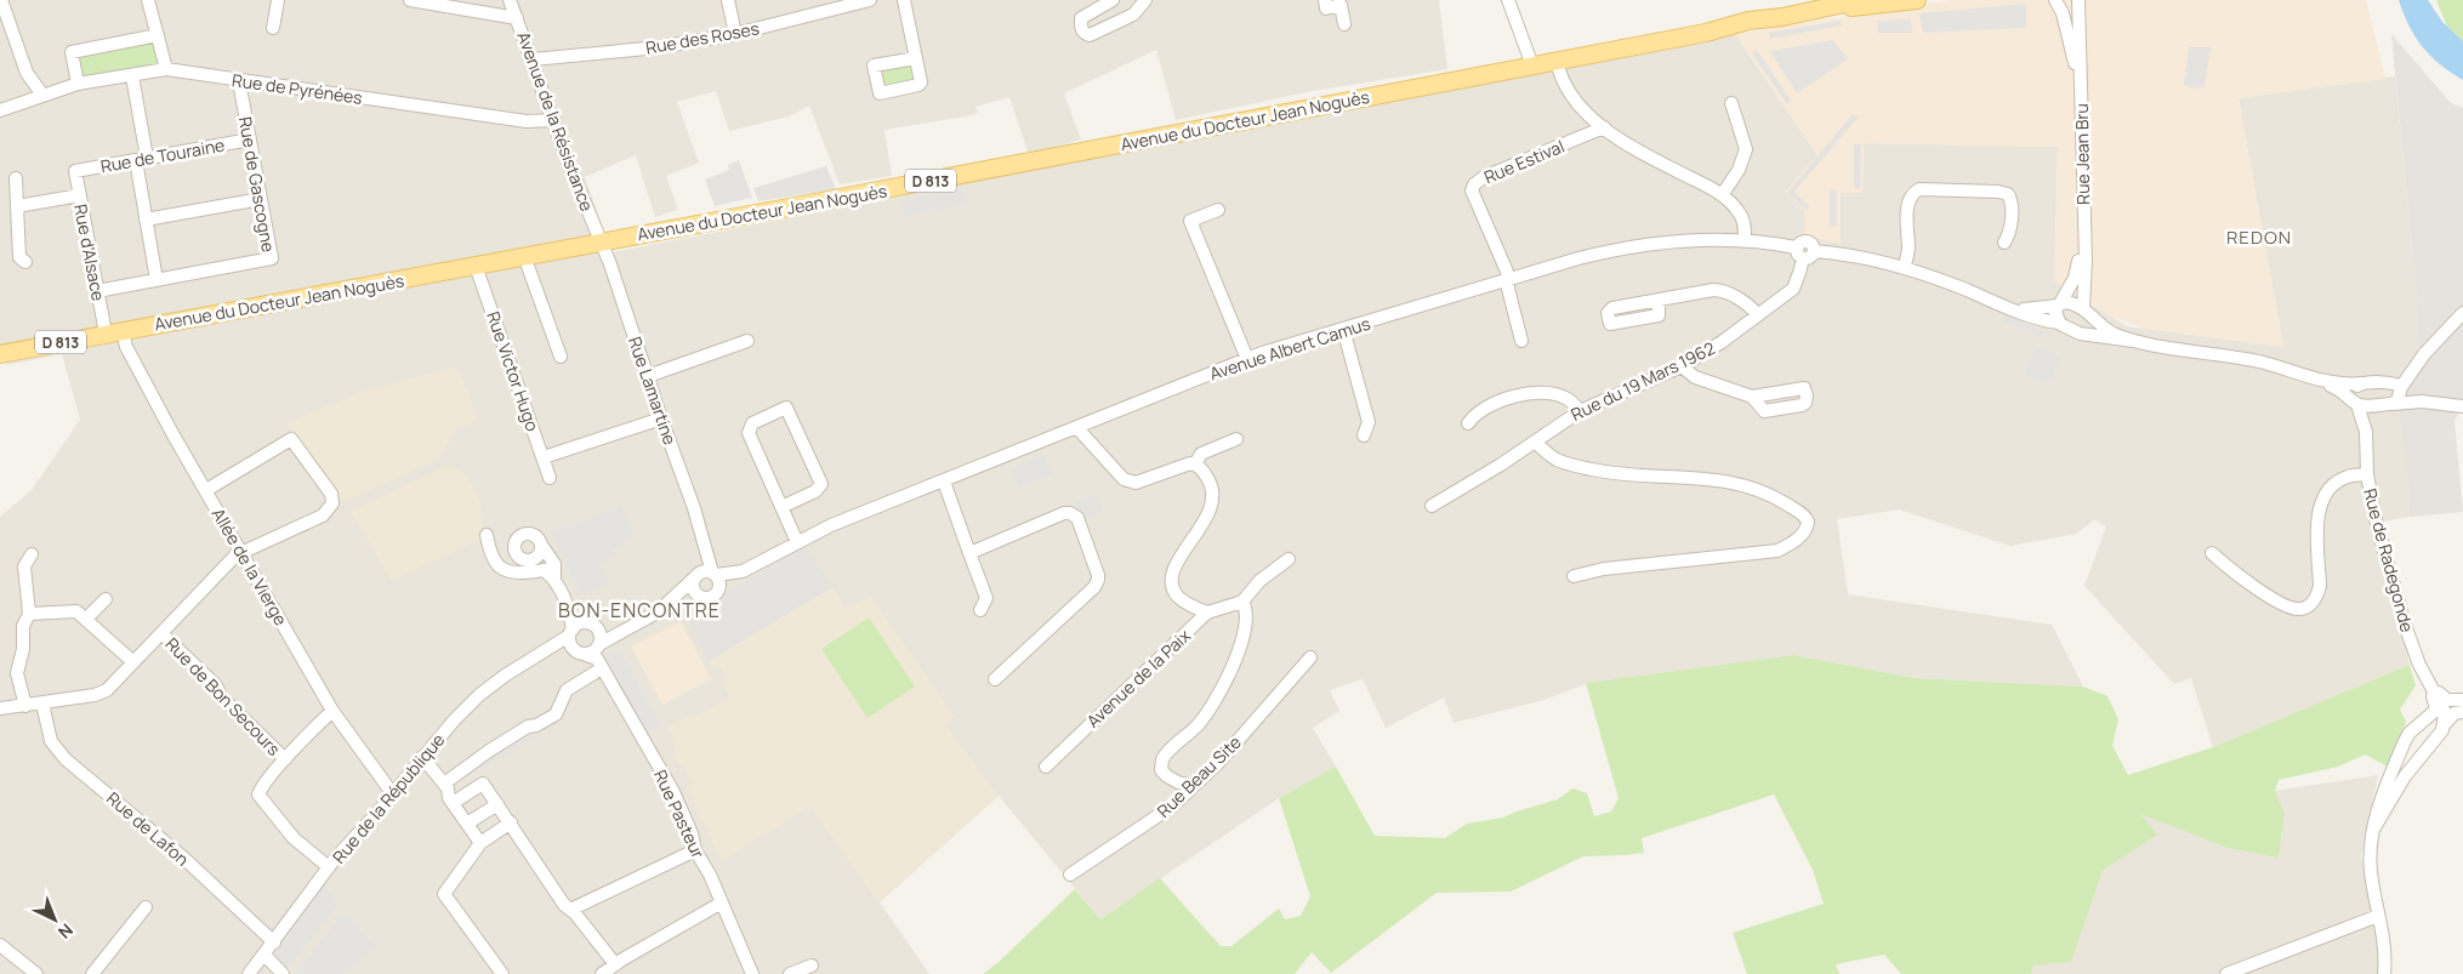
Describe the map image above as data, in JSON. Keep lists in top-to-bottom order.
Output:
{
  "streets": {
    "main road": ["Avenue du Docteur Jean Noguès", "D 813"],
    "street": [
      "Rue des Roses",
      "Rue de Pyrénées",
      "Avenue de la Résistance",
      "Rue Jean Bru",
      "Rue de Touraine",
      "Rue Estival",
      "Rue de Gascogne",
      "Rue d'Alsace",
      "Avenue Albert Camus",
      "Rue Victor Hugo",
      "Rue du 19 Mars 1962",
      "Rue Lamartine",
      "Rue de Radegonde",
      "Allée de la Vierge",
      "Avenue de la Paix",
      "Rue de Bon Secours",
      "Rue Beau Site",
      "Rue de la République",
      "Rue Pasteur",
      "Rue de Lafon"
    ]
  },
  "crossings": [
    ["Rue des Roses", "Avenue de la Résistance"],
    ["Rue de Pyrénées", "Avenue de la Résistance"],
    ["Rue de Pyrénées", "Rue de Gascogne"],
    ["Avenue du Docteur Jean Noguès", "Avenue de la Résistance"],
    ["Avenue du Docteur Jean Noguès", "Rue d'Alsace"],
    ["Avenue du Docteur Jean Noguès", "Rue Victor Hugo"],
    ["Avenue du Docteur Jean Noguès", "Rue Lamartine"],
    ["Avenue du Docteur Jean Noguès", "Allée de la Vierge"],
    ["Avenue de la Résistance", "Rue Lamartine"],
    ["Rue Jean Bru", "Avenue Albert Camus"],
    ["Rue de Touraine", "Rue de Gascogne"],
    ["Rue de Touraine", "Rue d'Alsace"],
    ["Rue Estival", "Avenue Albert Camus"],
    ["Rue de Gascogne", "Rue d'Alsace"],
    ["Rue d'Alsace", "Allée de la Vierge"],
    ["Avenue Albert Camus", "Rue du 19 Mars 1962"],
    ["Avenue Albert Camus", "Rue Lamartine"],
    ["Allée de la Vierge", "Rue de la République"],
    ["Rue de la République", "Rue Pasteur"],
    ["Rue de la République", "Rue de Lafon"]
  ],
  "districts": ["REDON", "BON-ENCONTRE"],
  "north": "bottom right"
}
